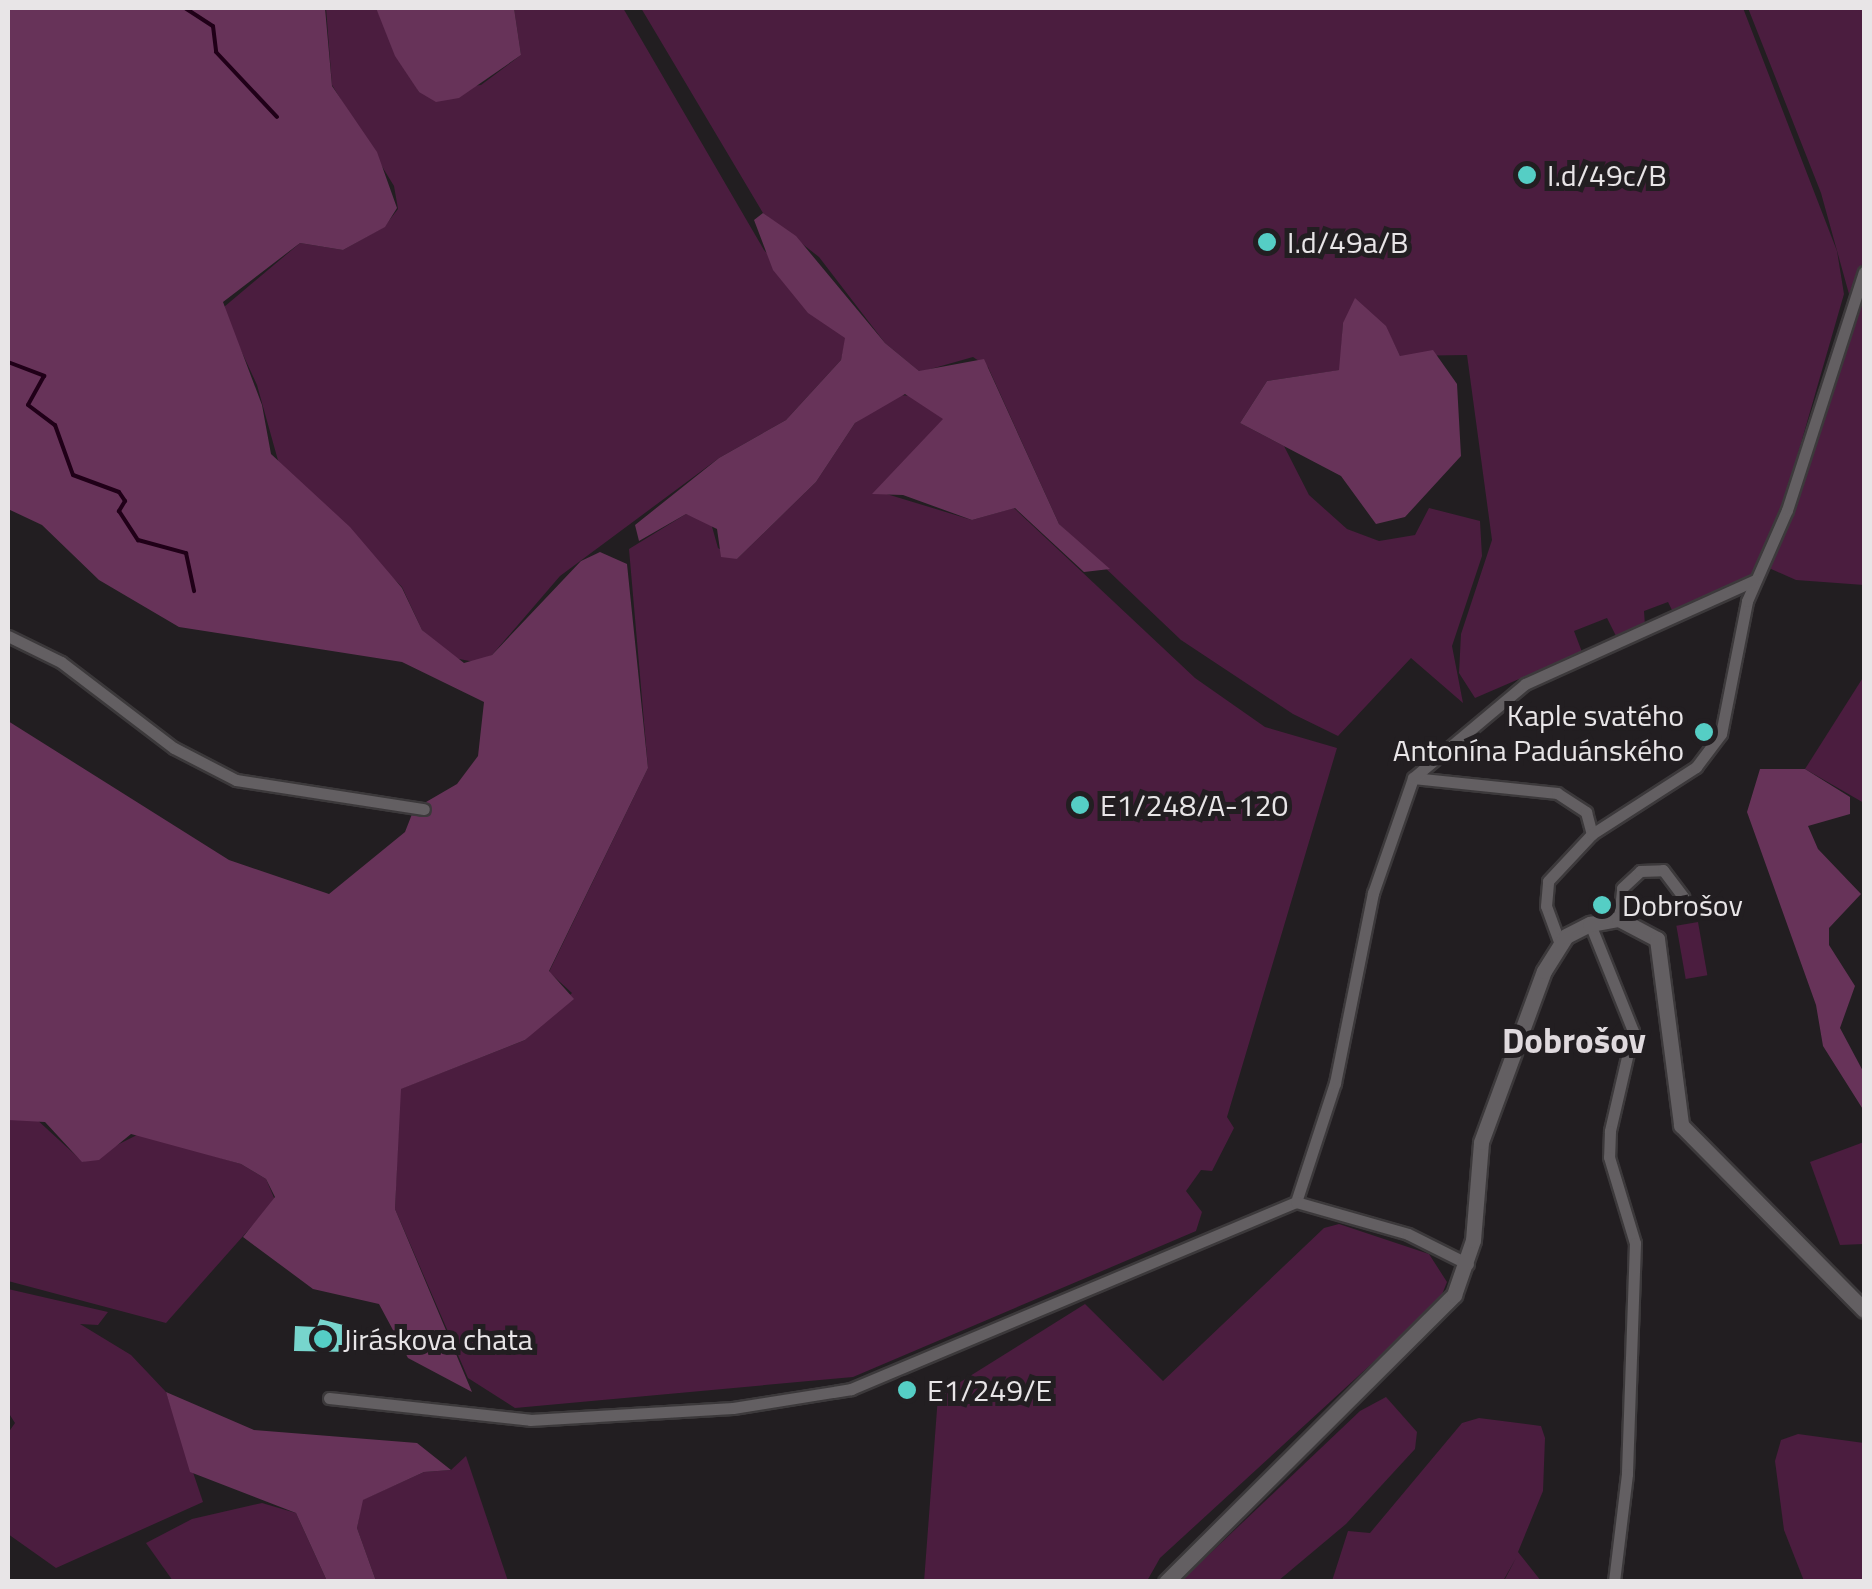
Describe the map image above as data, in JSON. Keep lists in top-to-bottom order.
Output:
{
  "districts": ["Dobrošov"],
  "places": [
    "I.d/49c/B",
    "I.d/49a/B",
    "Kaple svatého Antonína Paduánského",
    "E1/248/A-120",
    "Dobrošov",
    "Jiráskova chata",
    "E1/249/E"
  ]
}
